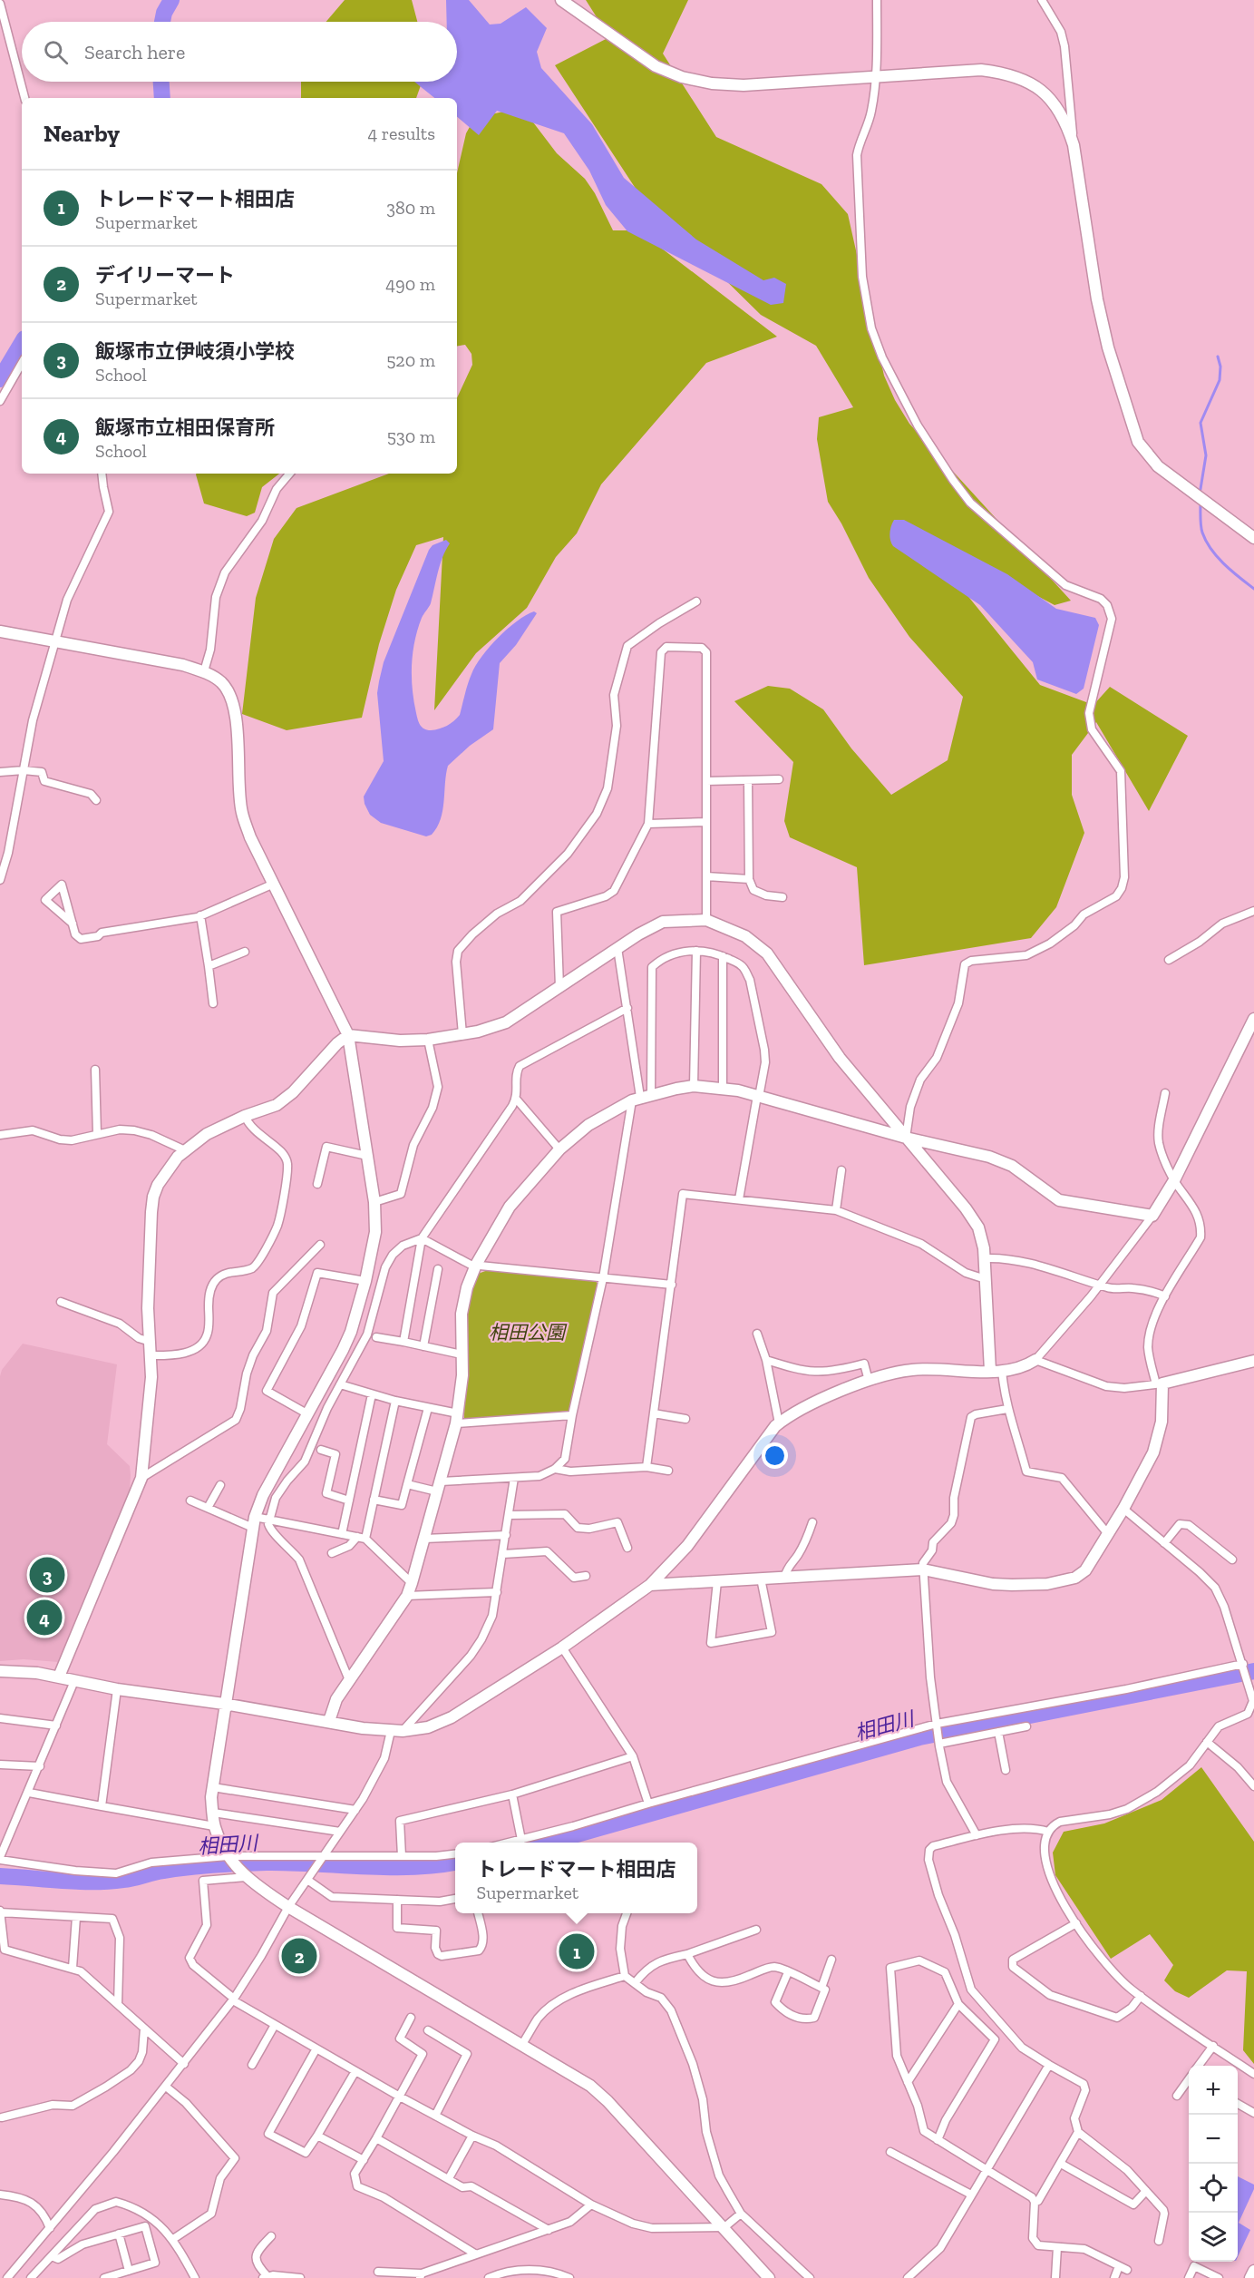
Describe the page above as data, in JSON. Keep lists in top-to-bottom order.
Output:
{
  "water": ["相田川"],
  "parks": ["相田公園"],
  "page": {
    "search": "Search here",
    "heading": ["Nearby", "4 results"],
    "list": [
      {
        "mark": "1",
        "name": "トレードマート相田店",
        "note": "Supermarket",
        "value": "380 m"
      },
      {
        "mark": "2",
        "name": "デイリーマート",
        "note": "Supermarket",
        "value": "490 m"
      },
      {
        "mark": "3",
        "name": "飯塚市立伊岐須小学校",
        "note": "School",
        "value": "520 m"
      },
      {
        "mark": "4",
        "name": "飯塚市立相田保育所",
        "note": "School",
        "value": "530 m"
      }
    ],
    "pins": [
      "3",
      "4",
      "1",
      "2"
    ],
    "popup": ["トレードマート相田店", "Supermarket"],
    "map_buttons": ["+", "−"]
  }
}
